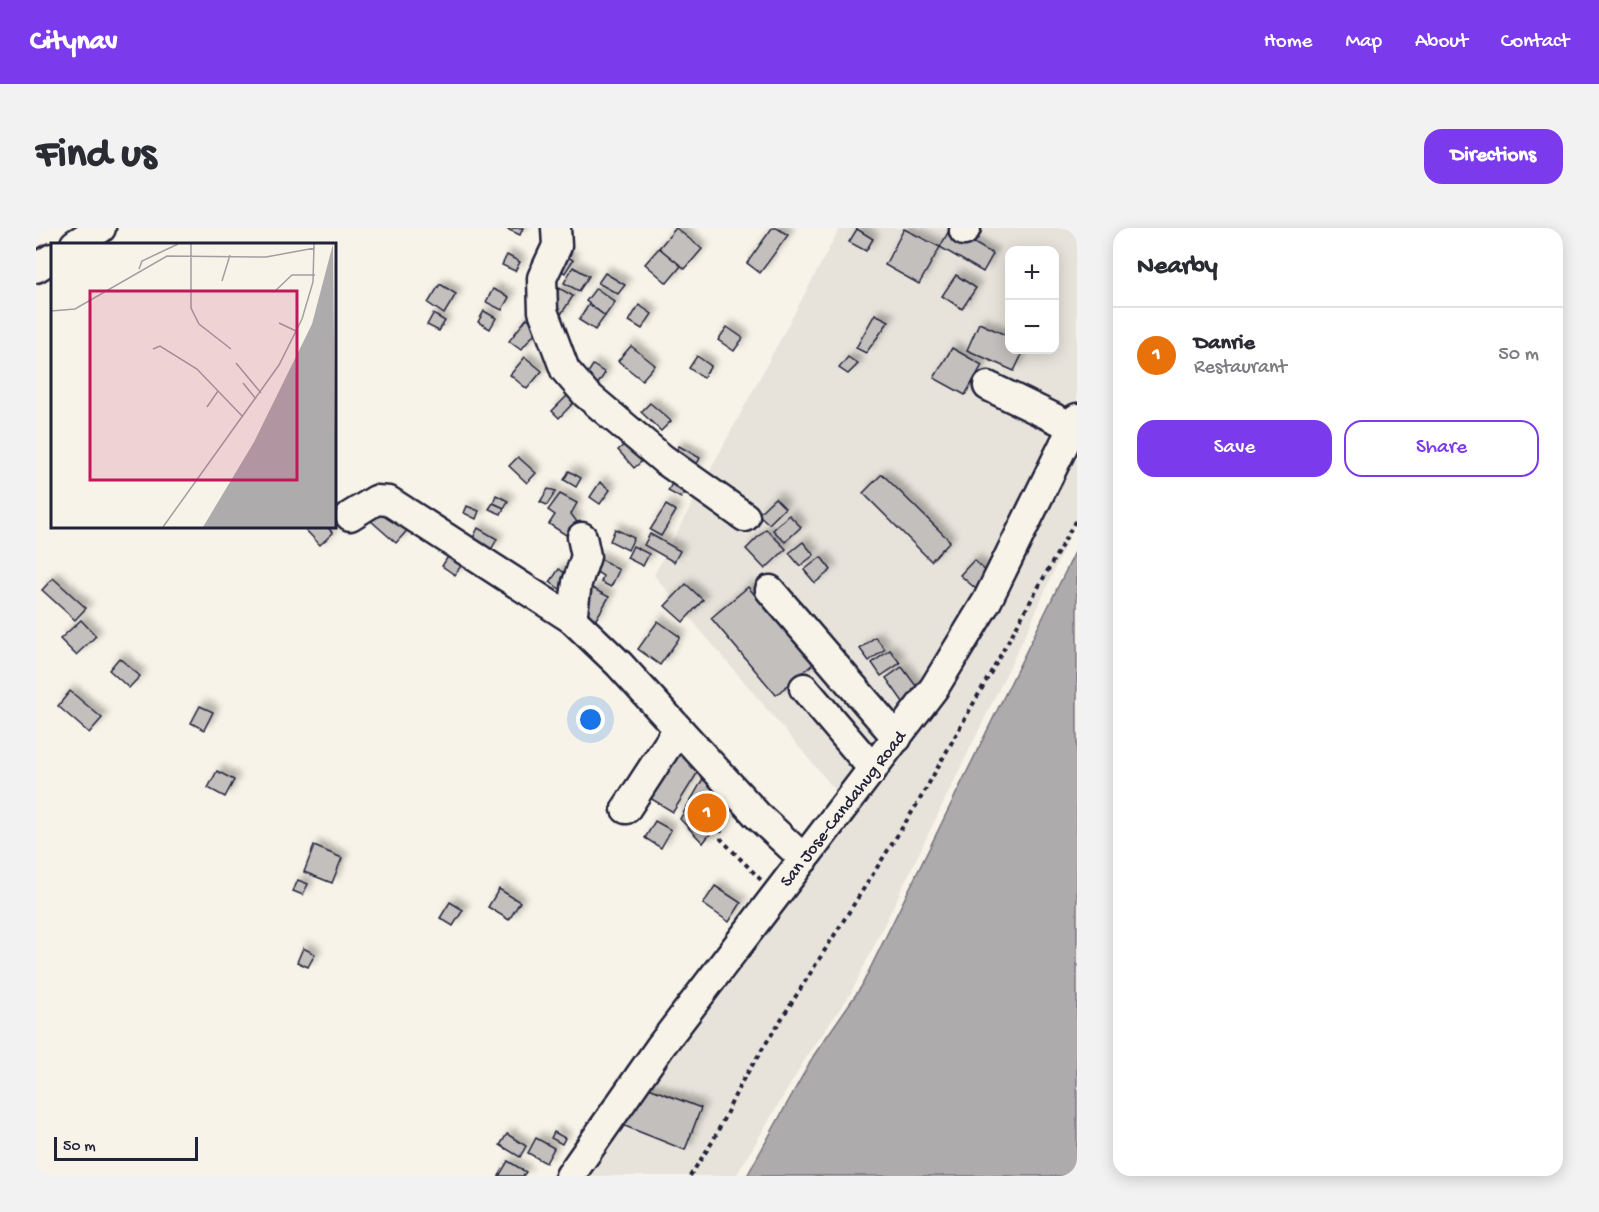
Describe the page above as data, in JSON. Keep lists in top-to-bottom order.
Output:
{
  "streets": {
    "street": ["San Jose-Candahug Road"]
  },
  "scale_bar": "50 m",
  "page": {
    "header": "Citynav",
    "nav": [
      "Home",
      "Map",
      "About",
      "Contact"
    ],
    "buttons": [
      "Directions",
      ["Save", "Share"]
    ],
    "title": "Find us",
    "heading": "Nearby",
    "map_buttons": ["+", "−"],
    "list": [
      {
        "mark": "1",
        "name": "Danrie",
        "note": "Restaurant",
        "value": "50 m"
      }
    ],
    "pins": "1",
    "scale": "50 m"
  }
}
